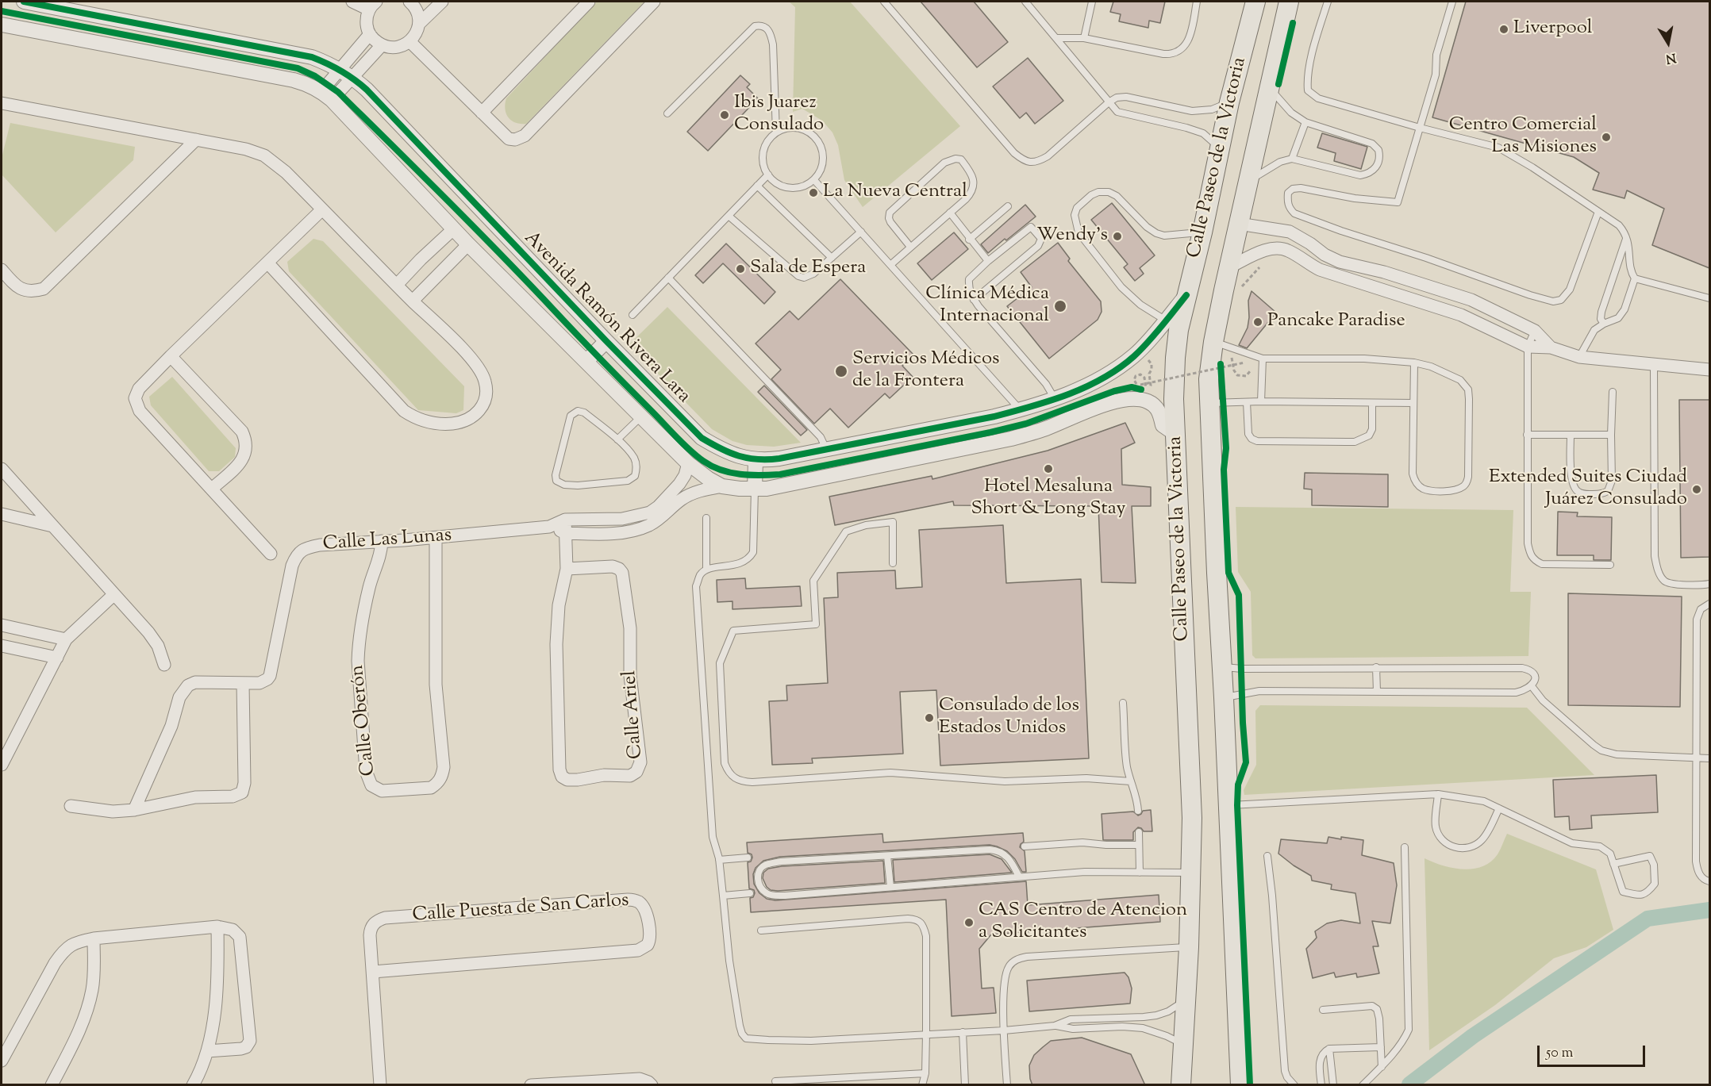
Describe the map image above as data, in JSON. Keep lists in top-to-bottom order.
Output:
{
  "streets": {
    "main road": ["Calle Paseo de la Victoria"],
    "street": [
      "Avenida Ramón Rivera Lara",
      "Calle Las Lunas",
      "Calle Ariel",
      "Calle Oberón",
      "Calle Puesta de San Carlos"
    ]
  },
  "crossings": [
    ["Calle Paseo de la Victoria", "Avenida Ramón Rivera Lara"],
    ["Calle Las Lunas", "Calle Ariel"],
    ["Calle Las Lunas", "Calle Oberón"]
  ],
  "places": [
    "Liverpool",
    "Ibis Juarez Consulado",
    "Centro Comercial Las Misiones",
    "La Nueva Central",
    "Wendy's",
    "Sala de Espera",
    "Clínica Médica Internacional",
    "Pancake Paradise",
    "Servicios Médicos de la Frontera",
    "Hotel Mesaluna Short & Long Stay",
    "Extended Suites Ciudad Juárez Consulado",
    "Consulado de los Estados Unidos",
    "CAS Centro de Atencion a Solicitantes"
  ],
  "scale_bar": "50 m",
  "north": "bottom"
}
